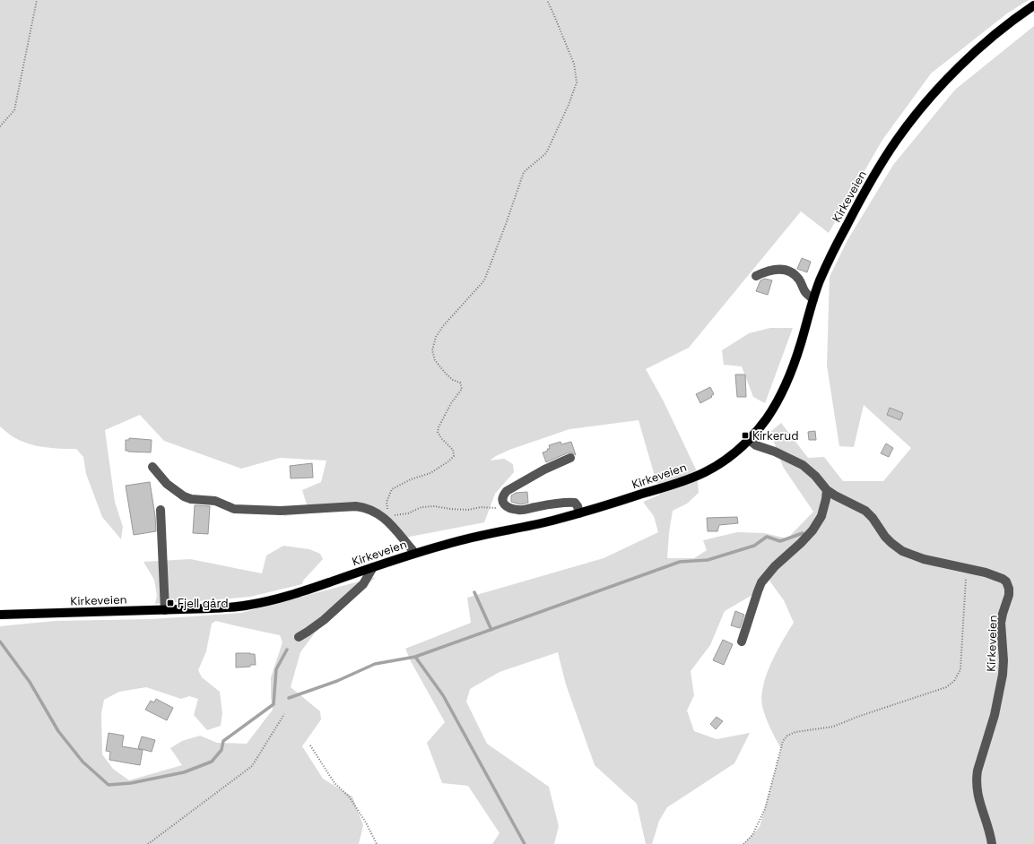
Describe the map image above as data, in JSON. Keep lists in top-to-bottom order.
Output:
{
  "streets": {
    "main road": ["Kirkeveien"]
  },
  "places": {
    "transit": ["Kirkerud", "Fjell gård"]
  }
}
